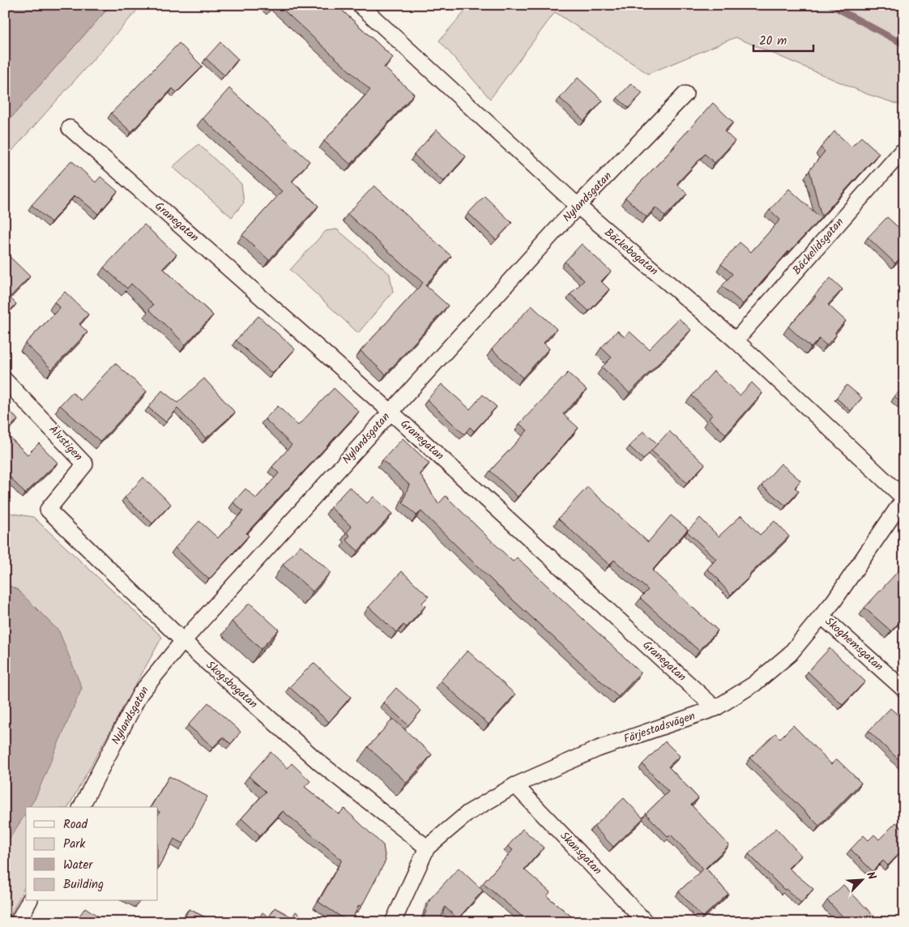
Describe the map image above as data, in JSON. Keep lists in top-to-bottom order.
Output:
{
  "streets": {
    "street": [
      "Nylandsgatan",
      "Granegatan",
      "Bäckelidsgatan",
      "Bäckebogatan",
      "Älvstigen",
      "Skoghemsgatan",
      "Skogsbogatan",
      "Färjestadsvägen",
      "Skansgatan"
    ]
  },
  "crossings": [
    ["Nylandsgatan", "Granegatan"],
    ["Nylandsgatan", "Bäckebogatan"],
    ["Nylandsgatan", "Skogsbogatan"],
    ["Granegatan", "Färjestadsvägen"],
    ["Bäckelidsgatan", "Bäckebogatan"],
    ["Bäckebogatan", "Färjestadsvägen"],
    ["Älvstigen", "Skogsbogatan"],
    ["Skoghemsgatan", "Färjestadsvägen"],
    ["Skogsbogatan", "Färjestadsvägen"],
    ["Färjestadsvägen", "Skansgatan"]
  ],
  "legend": [
    "Road",
    "Park",
    "Water",
    "Building"
  ],
  "scale_bar": "20 m",
  "north": "top right"
}
